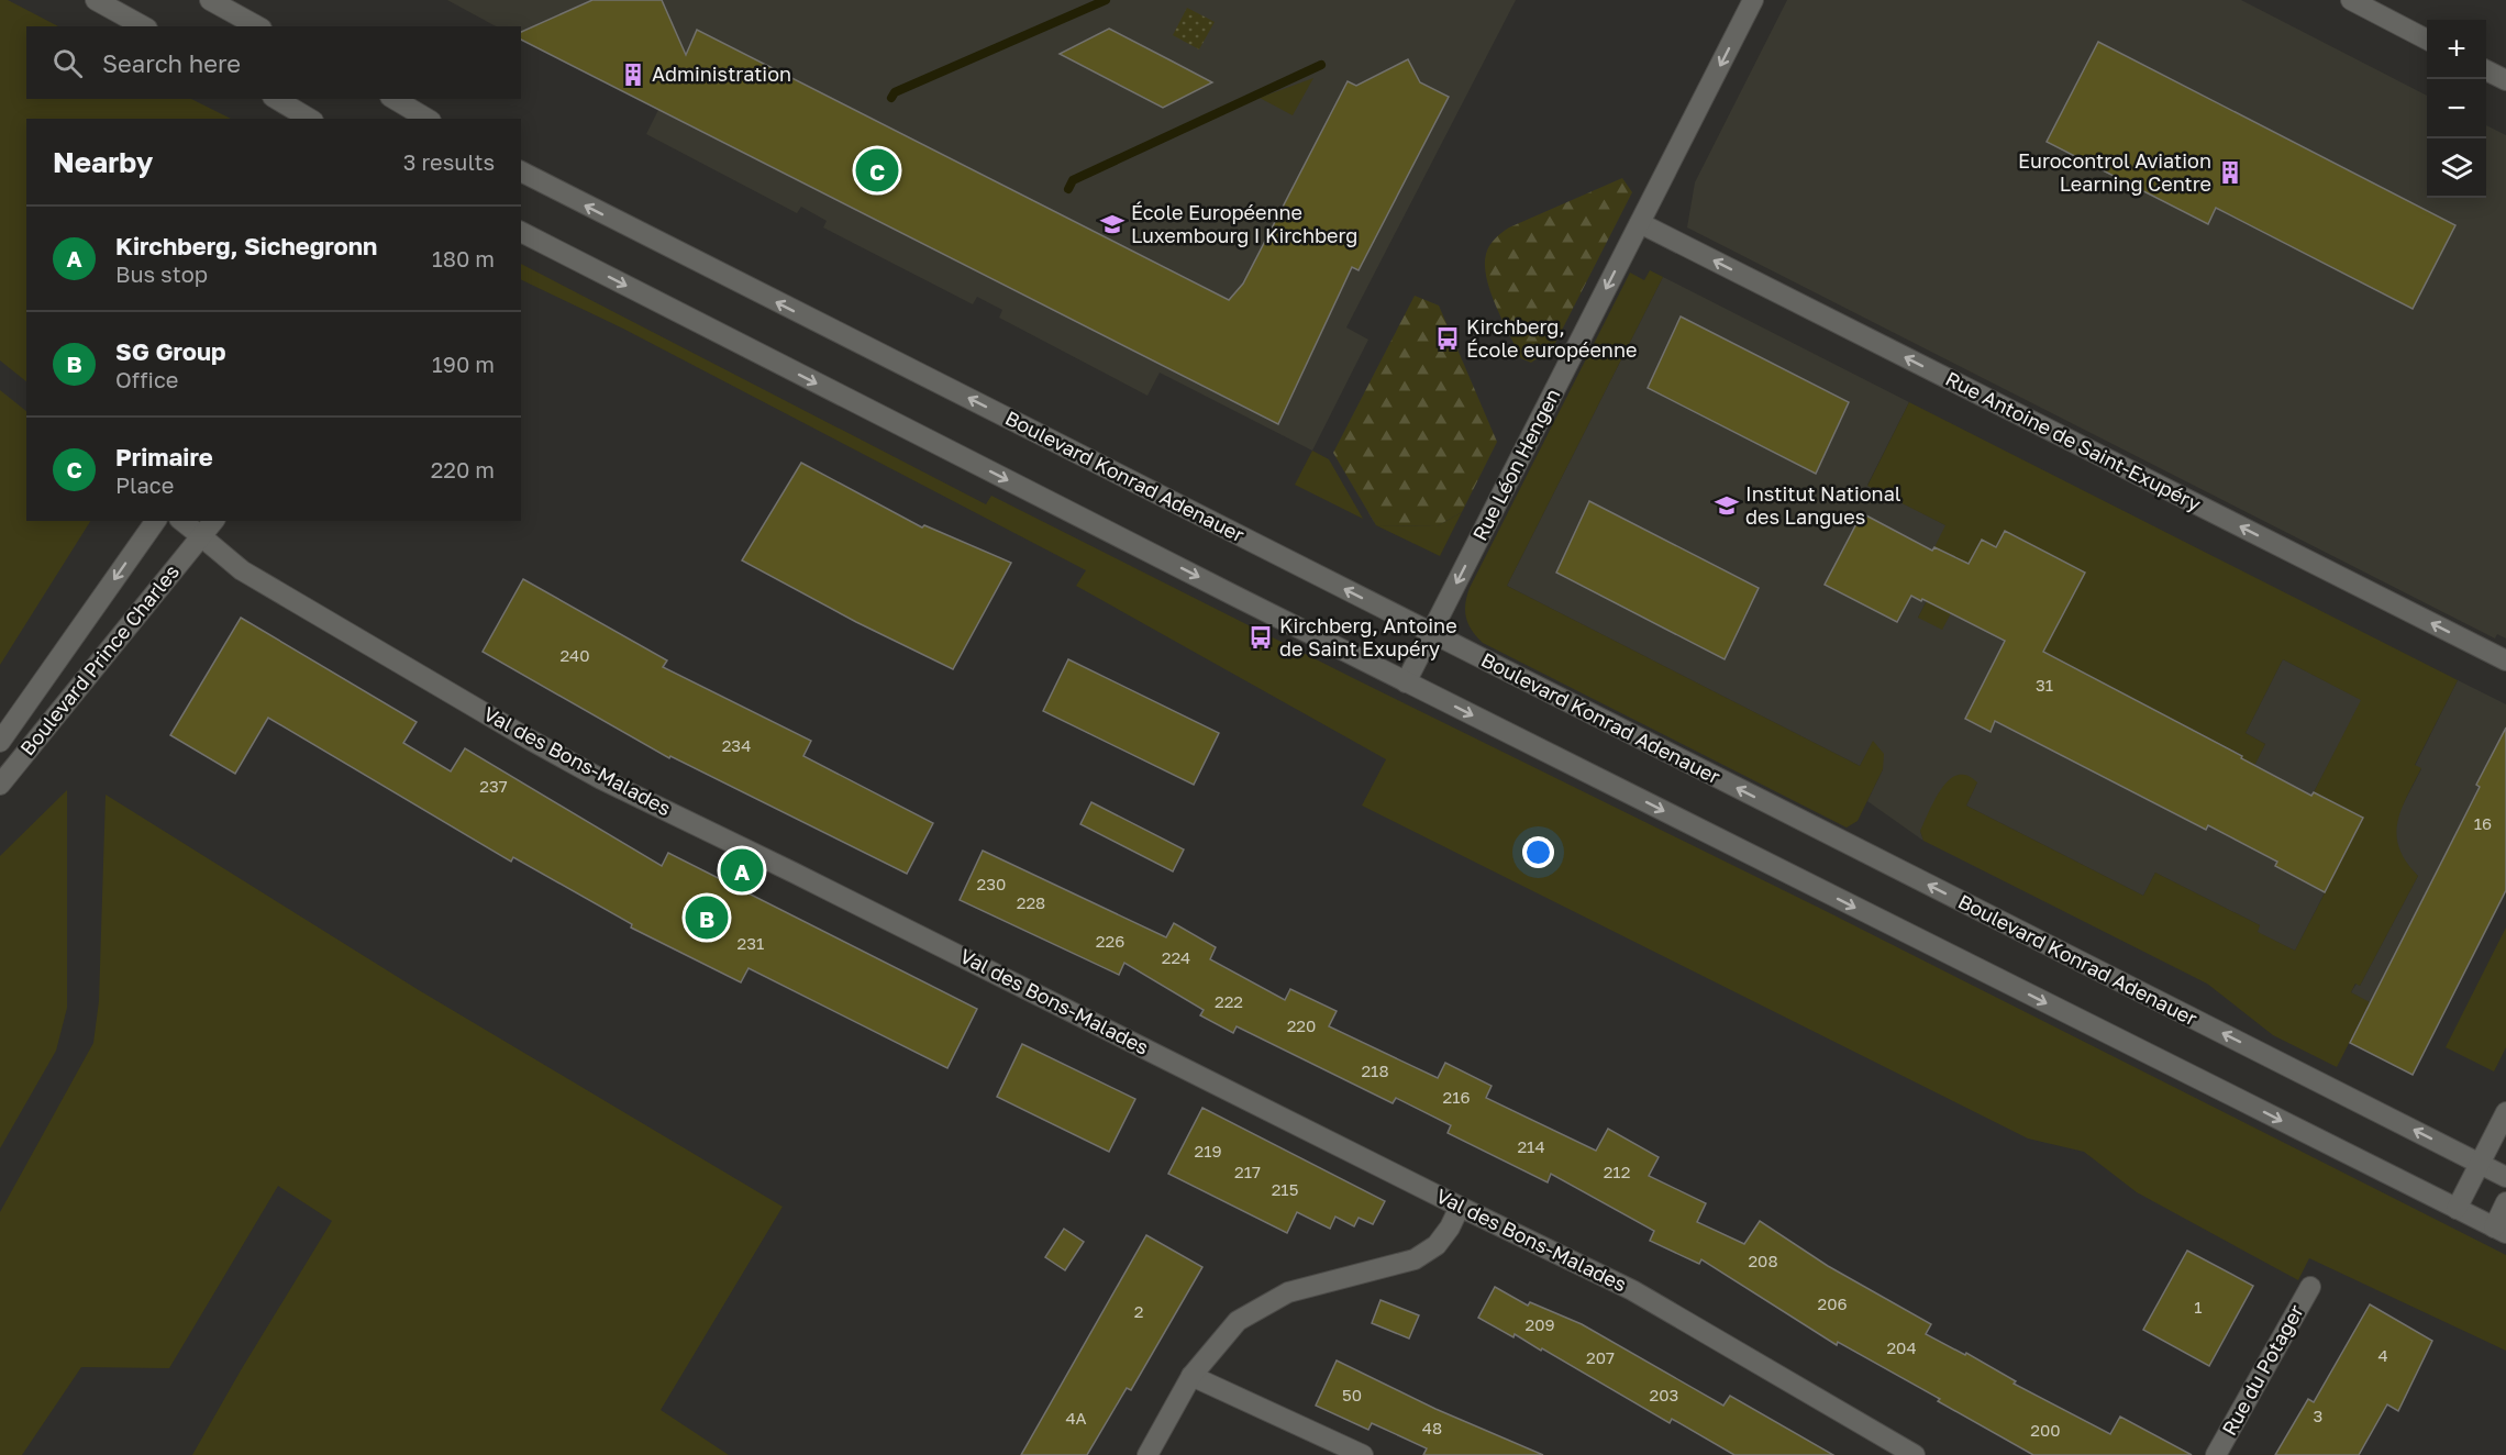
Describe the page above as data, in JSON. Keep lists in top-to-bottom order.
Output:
{
  "streets": {
    "main road": [
      "Rue Antoine de Saint-Exupéry",
      "Rue Léon Hengen",
      "Boulevard Konrad Adenauer",
      "Boulevard Prince Charles",
      "Val des Bons-Malades",
      "Rue du Potager"
    ]
  },
  "crossings": [
    ["Rue Antoine de Saint-Exupéry", "Rue Léon Hengen"],
    ["Rue Léon Hengen", "Boulevard Konrad Adenauer"],
    ["Boulevard Prince Charles", "Val des Bons-Malades"]
  ],
  "one_way": ["Rue Antoine de Saint-Exupéry", "Rue Léon Hengen"],
  "places": {
    "building": ["Administration", "Eurocontrol Aviation Learning Centre"],
    "school or university": ["École Européenne Luxembourg I Kirchberg", "Institut National des Langues"],
    "bus stop": ["Kirchberg, École européenne", "Kirchberg, Antoine de Saint Exupéry"]
  },
  "house_numbers": [
    "240",
    "31",
    "234",
    "237",
    "16",
    "230",
    "228",
    "226",
    "231",
    "224",
    "222",
    "220",
    "218",
    "216",
    "214",
    "219",
    "217",
    "212",
    "215",
    "208",
    "206",
    "1",
    "2",
    "209",
    "204",
    "4",
    "207",
    "50",
    "203",
    "3",
    "4A",
    "48",
    "200"
  ],
  "page": {
    "map_buttons": ["+", "−"],
    "search": "Search here",
    "heading": ["Nearby", "3 results"],
    "pins": ["C", "A", "B"],
    "list": [
      {
        "mark": "A",
        "name": "Kirchberg, Sichegronn",
        "note": "Bus stop",
        "value": "180 m"
      },
      {
        "mark": "B",
        "name": "SG Group",
        "note": "Office",
        "value": "190 m"
      },
      {
        "mark": "C",
        "name": "Primaire",
        "note": "Place",
        "value": "220 m"
      }
    ]
  }
}
